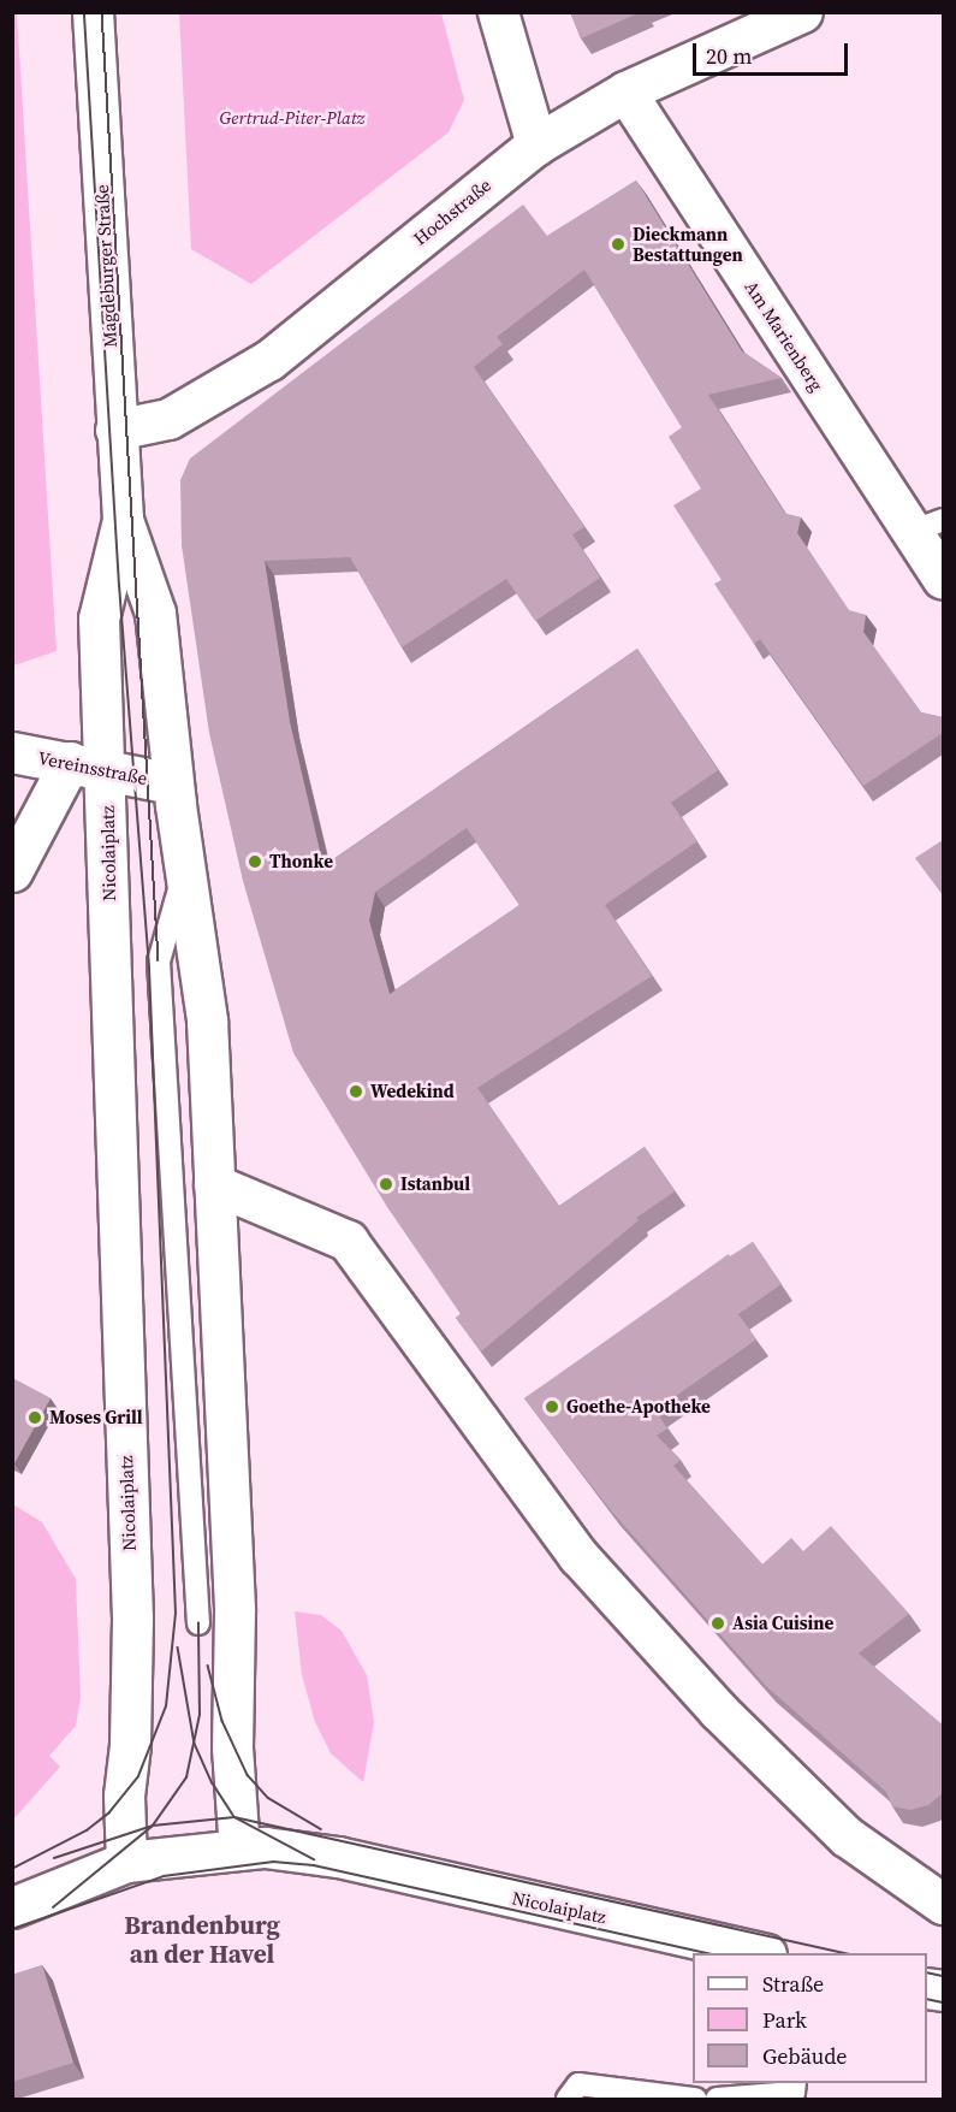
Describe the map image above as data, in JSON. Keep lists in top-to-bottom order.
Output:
{
  "streets": {
    "street": [
      "Hochstraße",
      "Magdeburger Straße",
      "Am Marienberg",
      "Vereinsstraße",
      "Nicolaiplatz"
    ]
  },
  "crossings": [
    ["Hochstraße", "Magdeburger Straße"],
    ["Hochstraße", "Am Marienberg"],
    ["Magdeburger Straße", "Nicolaiplatz"],
    ["Vereinsstraße", "Nicolaiplatz"]
  ],
  "districts": ["Brandenburg an der Havel"],
  "parks": ["Gertrud-Piter-Platz"],
  "places": [
    "Dieckmann Bestattungen",
    "Thonke",
    "Wedekind",
    "Istanbul",
    "Goethe-Apotheke",
    "Moses Grill",
    "Asia Cuisine"
  ],
  "legend": ["Straße", "Park", "Gebäude"],
  "scale_bar": "20 m"
}
